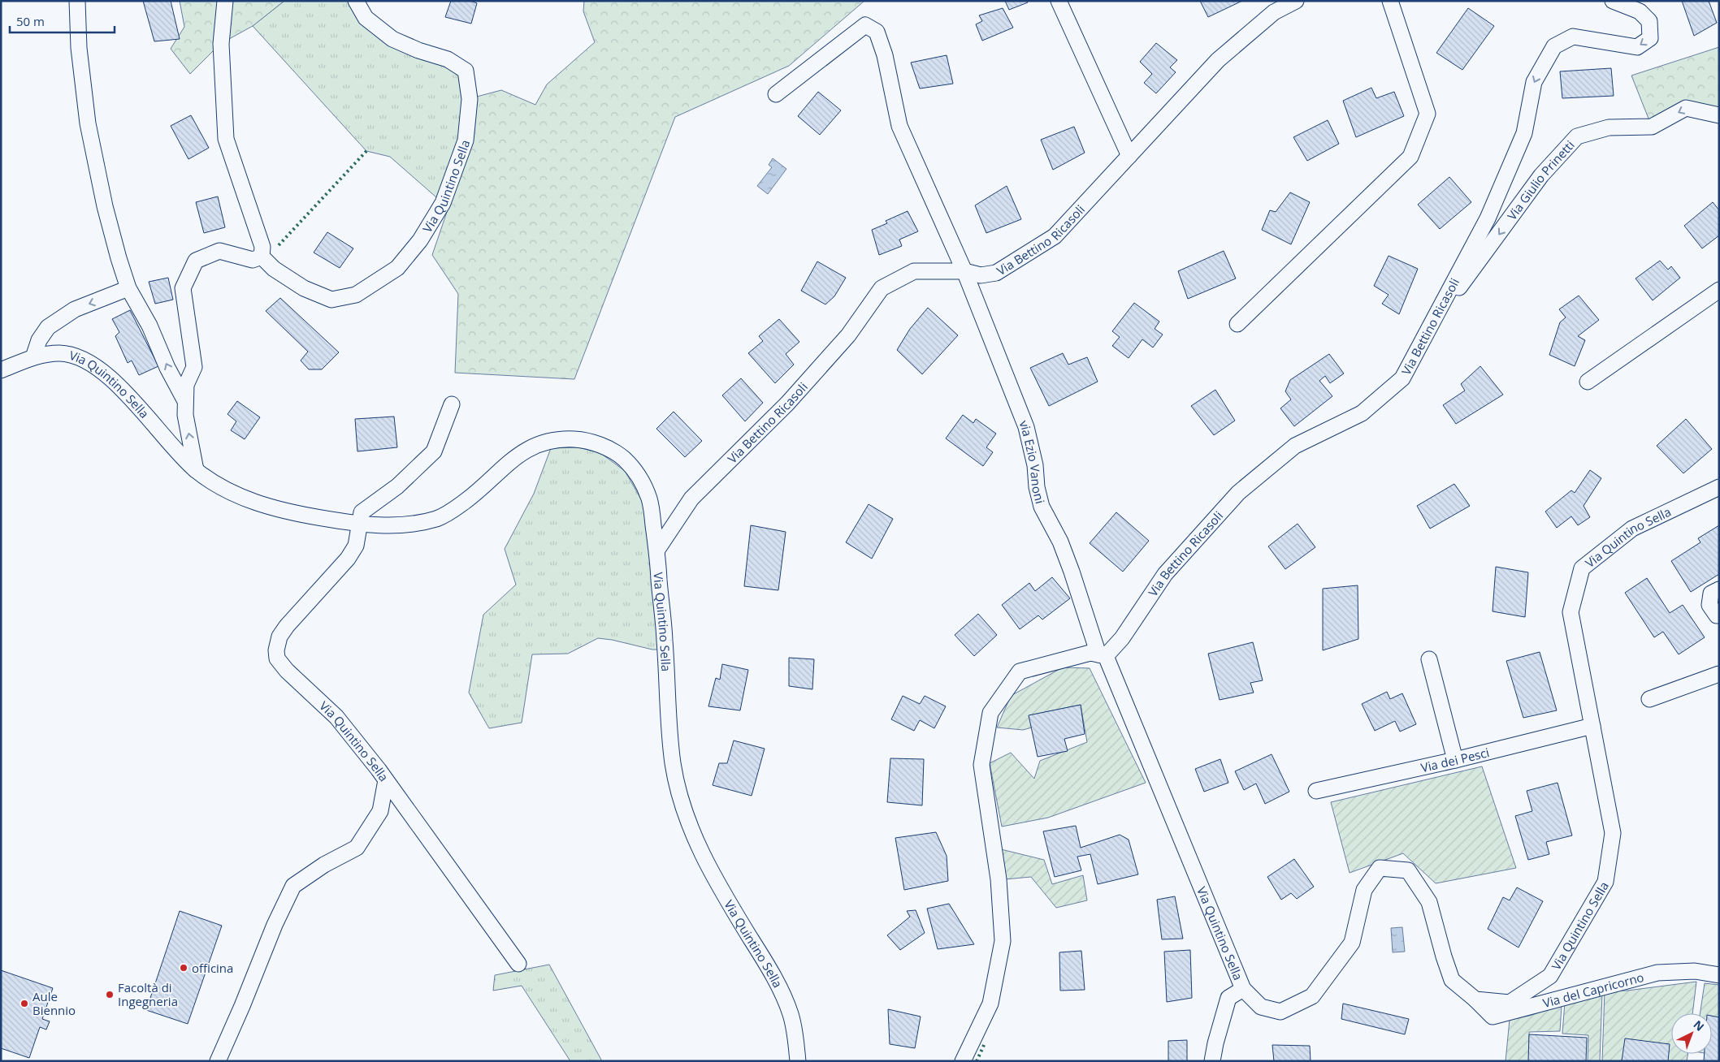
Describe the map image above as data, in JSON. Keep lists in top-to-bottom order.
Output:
{
  "streets": {
    "street": [
      "Via Giulio Prinetti",
      "Via Quintino Sella",
      "Via Bettino Ricasoli",
      "via Ezio Vanoni",
      "Via dei Pesci",
      "Via del Capricorno"
    ]
  },
  "crossings": [
    ["Via Giulio Prinetti", "Via Bettino Ricasoli"],
    ["Via Quintino Sella", "Via Bettino Ricasoli"],
    ["Via Quintino Sella", "via Ezio Vanoni"],
    ["Via Quintino Sella", "Via dei Pesci"],
    ["Via Quintino Sella", "Via del Capricorno"],
    ["Via Bettino Ricasoli", "via Ezio Vanoni"]
  ],
  "one_way": ["Via Giulio Prinetti"],
  "places": ["officina", "Facoltà di Ingegneria", "Aule Biennio"],
  "scale_bar": "50 m",
  "north": "top right"
}
